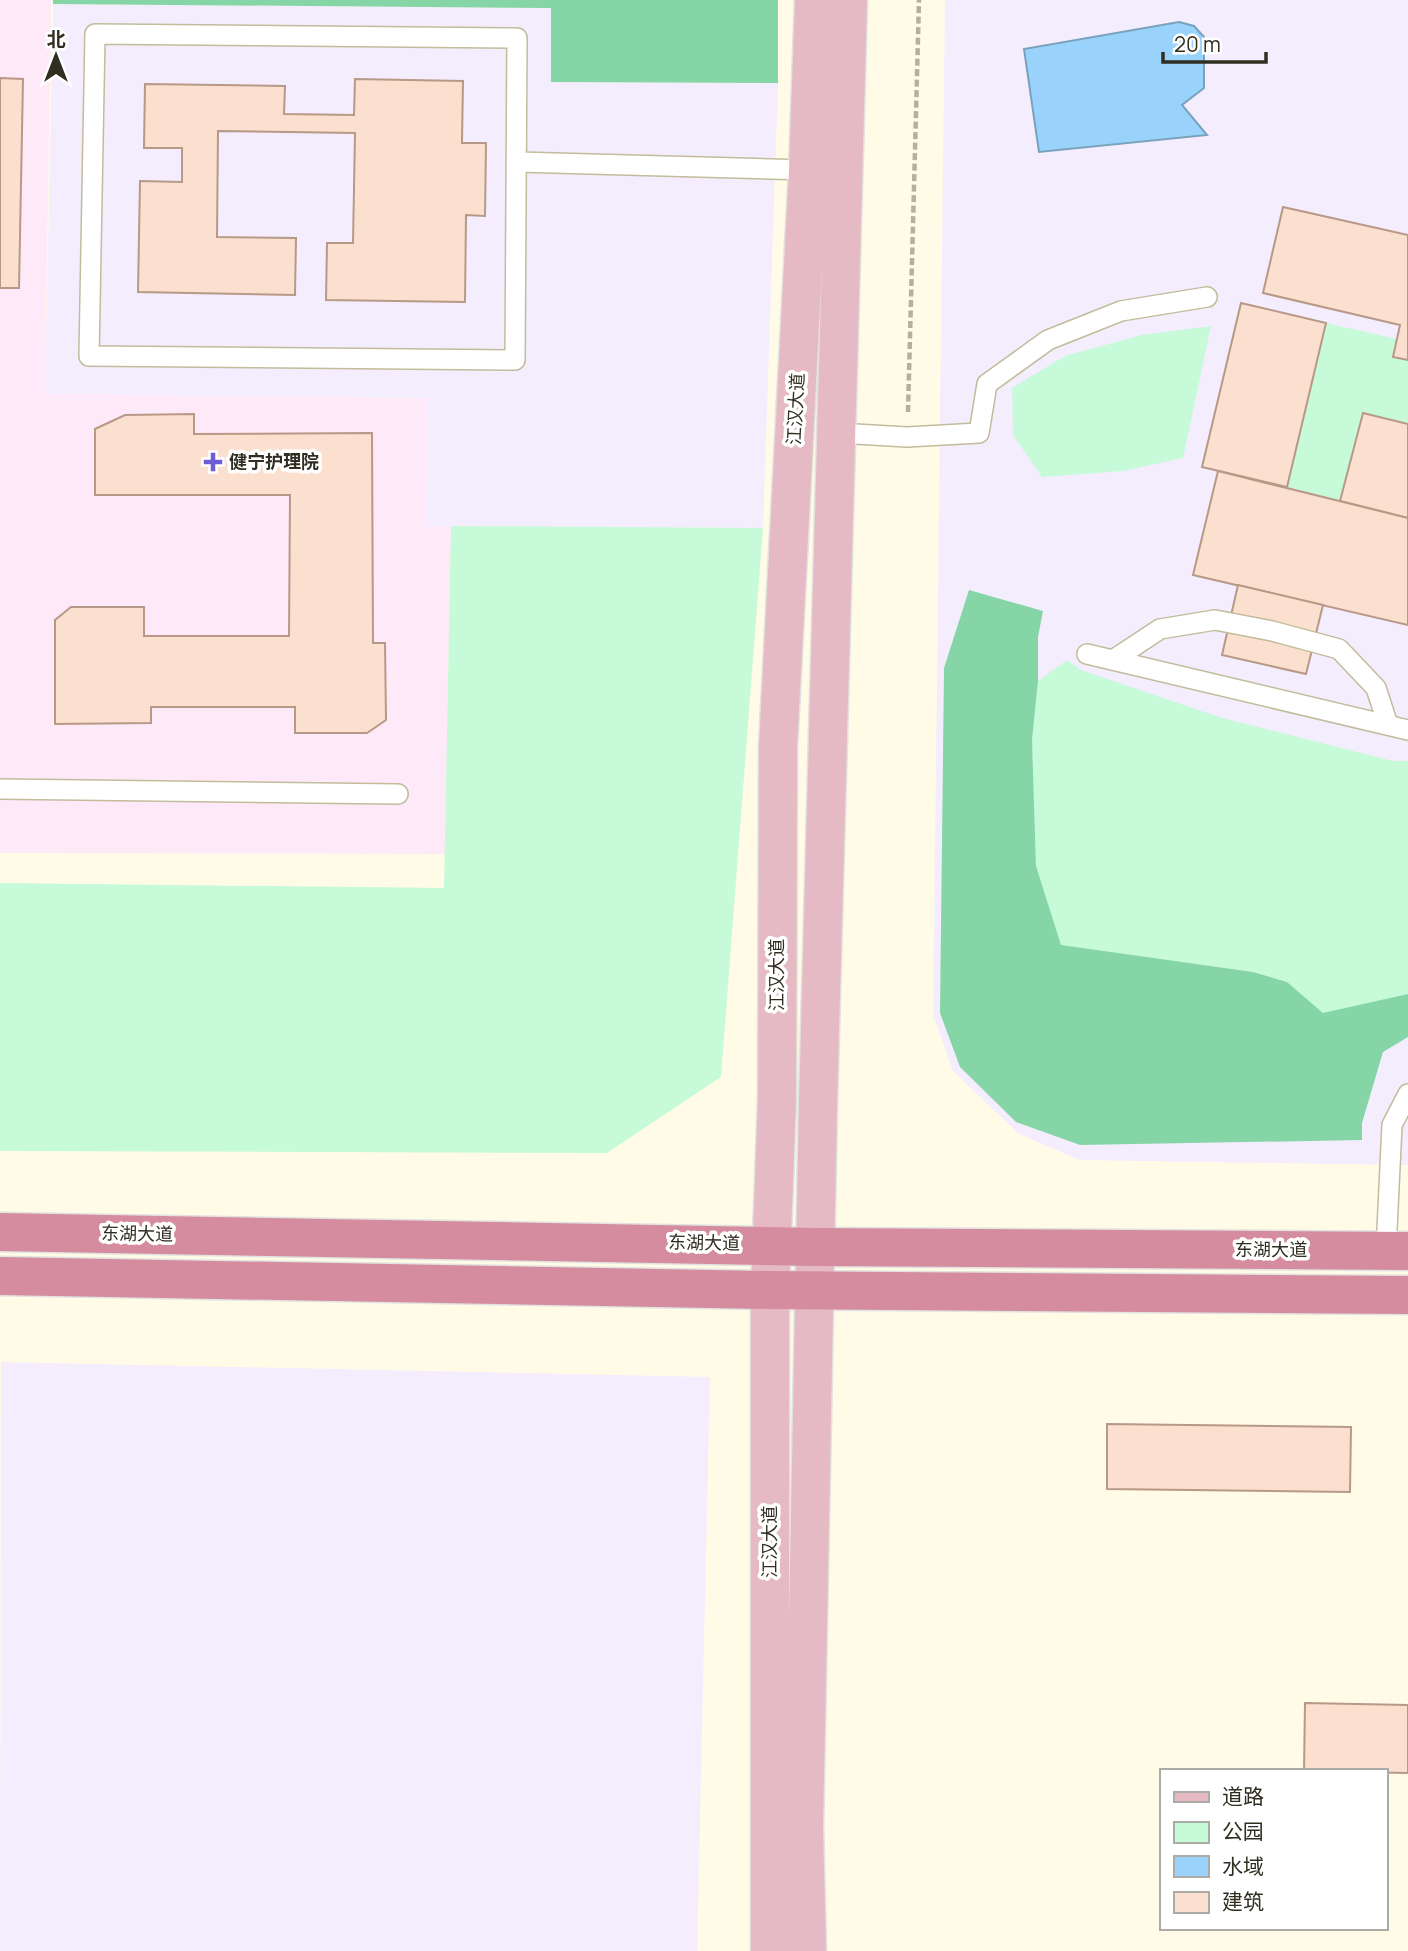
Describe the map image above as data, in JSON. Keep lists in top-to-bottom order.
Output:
{
  "streets": {
    "highway": ["东湖大道"],
    "main road": ["江汉大道"]
  },
  "crossings": [
    ["江汉大道", "东湖大道"]
  ],
  "places": {
    "health": ["健宁护理院"]
  },
  "legend": [
    "道路",
    "公园",
    "水域",
    "建筑"
  ],
  "scale_bar": "20 m",
  "north": "top"
}
